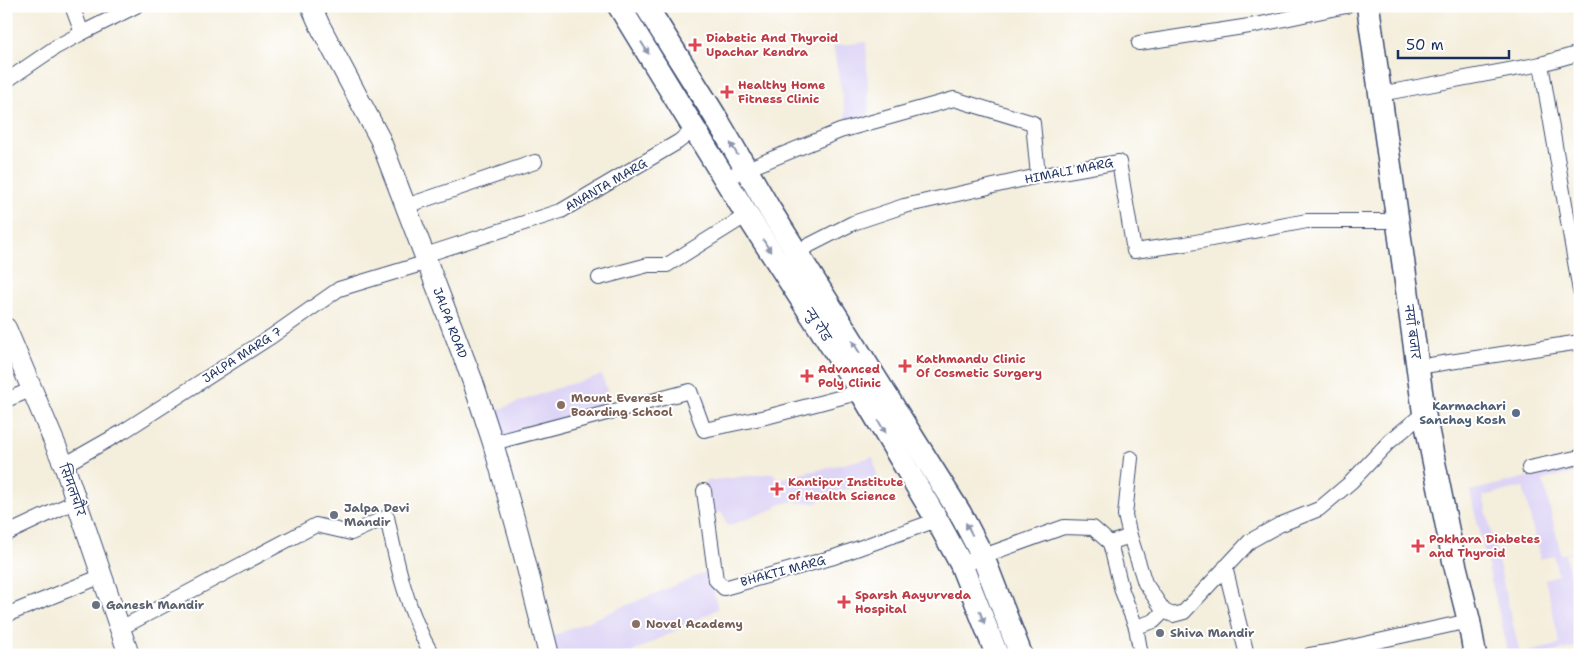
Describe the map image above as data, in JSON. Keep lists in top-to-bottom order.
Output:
{
  "streets": {
    "main road": ["न्यु रोड", "नयाँ बजार"],
    "street": [
      "HIMALI MARG",
      "ANANTA MARG",
      "JALPA ROAD",
      "JALPA MARG 7",
      "सिमलचौर",
      "BHAKTI MARG"
    ]
  },
  "crossings": [
    ["HIMALI MARG", "न्यु रोड"],
    ["HIMALI MARG", "नयाँ बजार"],
    ["ANANTA MARG", "JALPA ROAD"],
    ["ANANTA MARG", "न्यु रोड"],
    ["ANANTA MARG", "JALPA MARG 7"],
    ["JALPA ROAD", "JALPA MARG 7"],
    ["न्यु रोड", "BHAKTI MARG"],
    ["JALPA MARG 7", "सिमलचौर"]
  ],
  "places": {
    "health": [
      "Diabetic And Thyroid Upachar Kendra",
      "Healthy Home Fitness Clinic",
      "Kathmandu Clinic Of Cosmetic Surgery",
      "Advanced Poly Clinic",
      "Kantipur Institute of Health Science",
      "Pokhara Diabetes and Thyroid",
      "Sparsh Aayurveda Hospital"
    ],
    "other": [
      "Mount Everest Boarding School",
      "Karmachari Sanchay Kosh",
      "Jalpa Devi Mandir",
      "Ganesh Mandir",
      "Novel Academy",
      "Shiva Mandir"
    ]
  },
  "scale_bar": "50 m"
}
